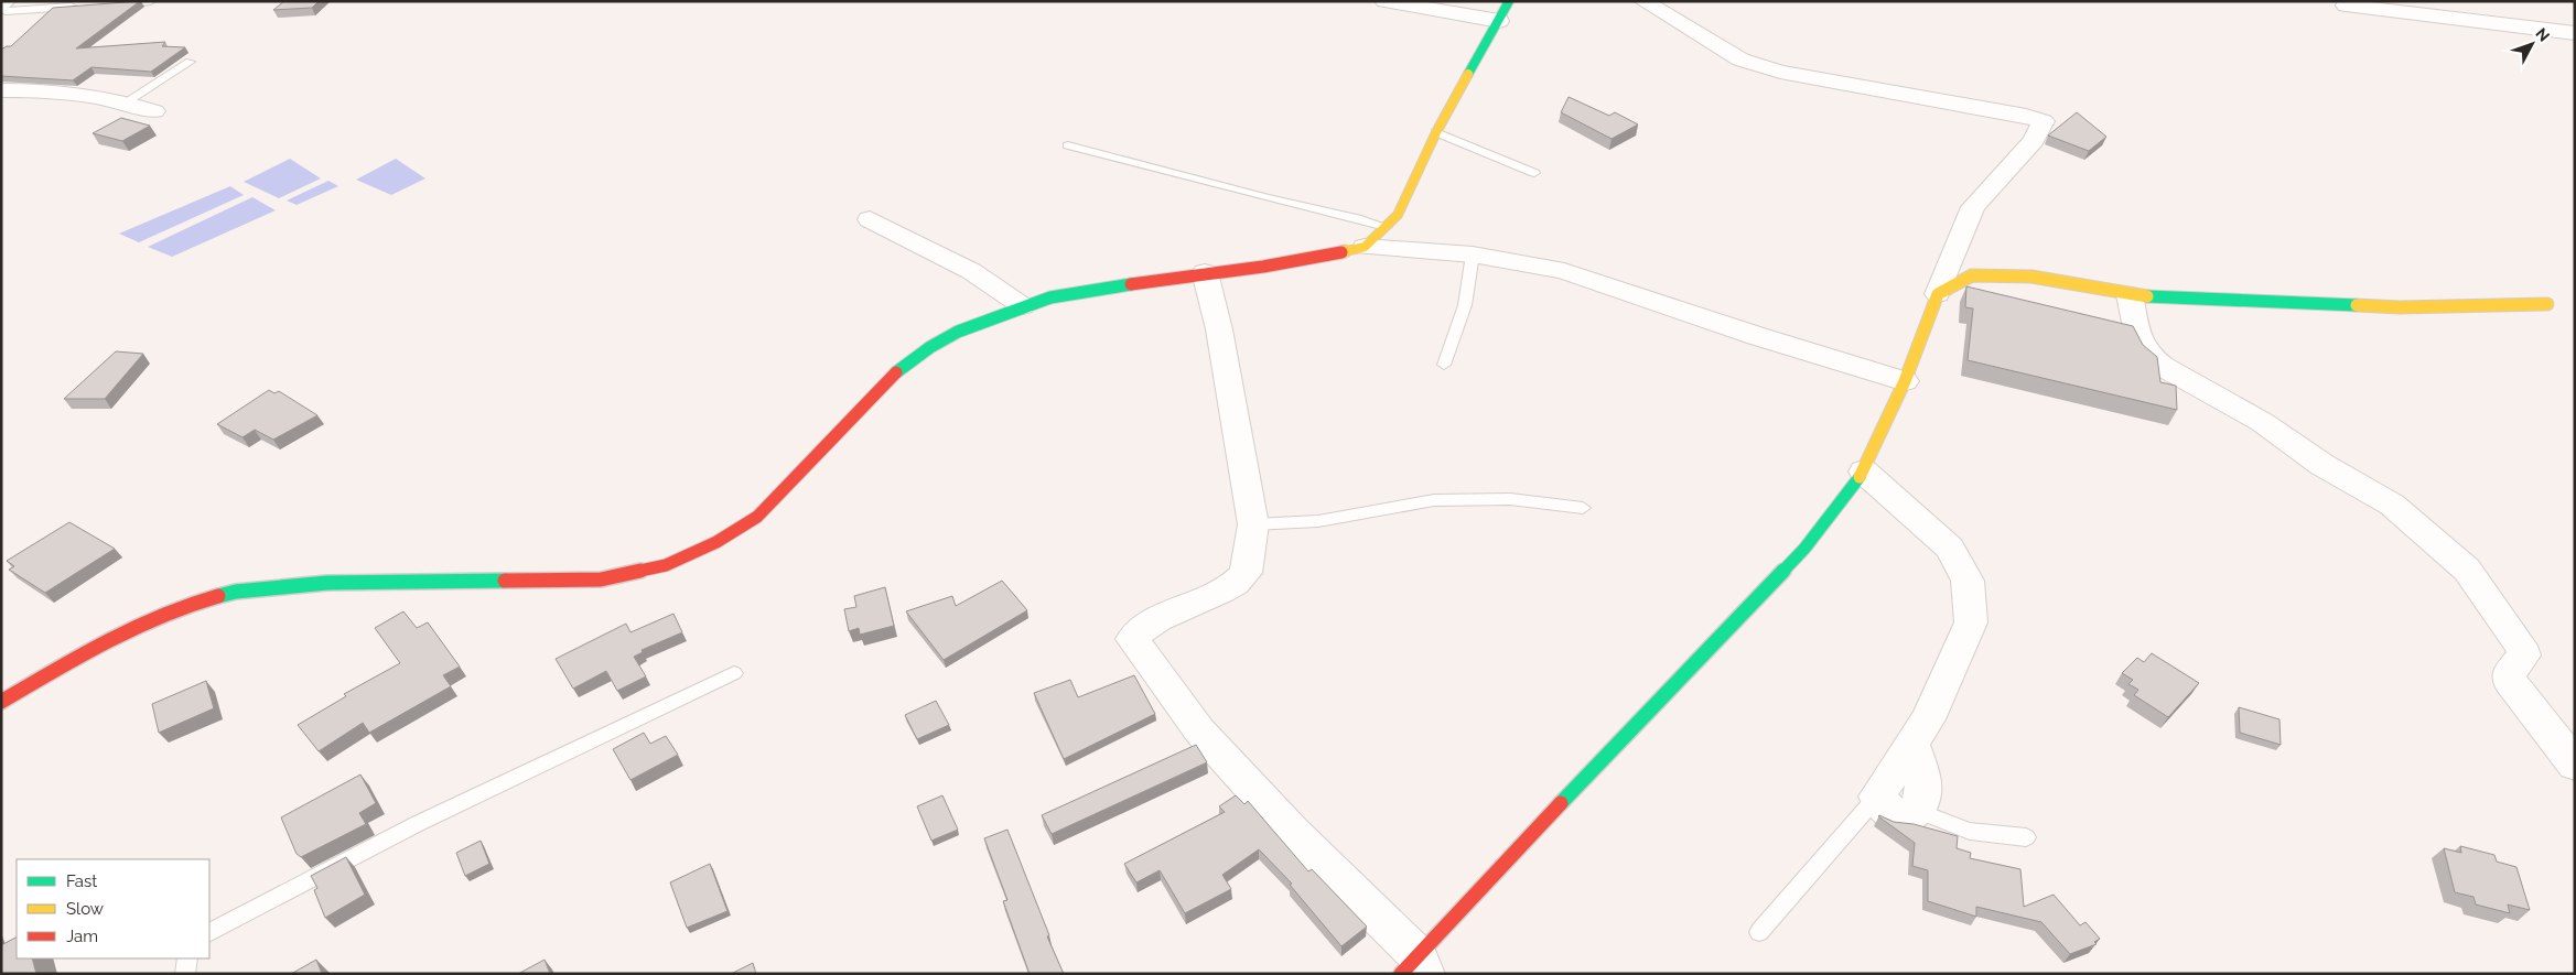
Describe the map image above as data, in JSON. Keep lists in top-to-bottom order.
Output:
{
  "legend": ["Fast", "Slow", "Jam"],
  "north": "top right"
}
